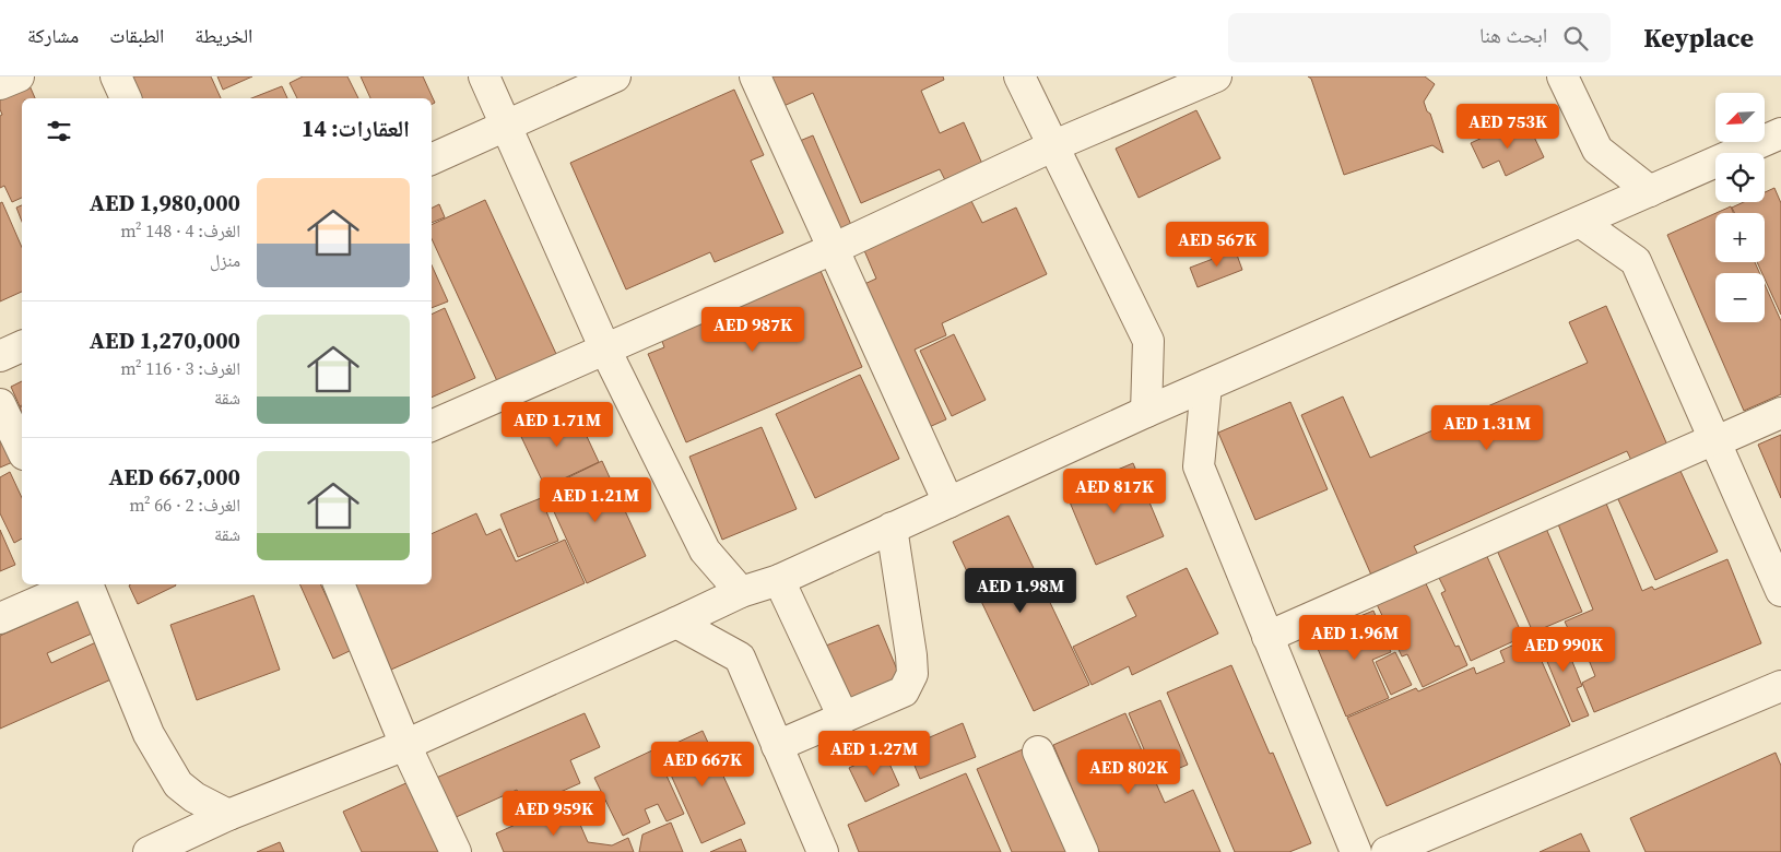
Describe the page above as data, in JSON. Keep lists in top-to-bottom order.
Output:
{
  "north": "bottom left",
  "page": {
    "header": "Keyplace",
    "search": "ابحث هنا",
    "nav": ["الخريطة", "الطبقات", "مشاركة"],
    "map_buttons": ["+", "−"],
    "heading": "العقارات: 14",
    "price": [
      "AED 753K",
      "AED 567K",
      "AED 987K",
      "AED 1.71M",
      "AED 1.31M",
      "AED 817K",
      "AED 1.21M",
      "AED 1.98M",
      "AED 1.96M",
      "AED 990K",
      "AED 1.27M",
      "AED 667K",
      "AED 802K",
      "AED 959K"
    ],
    "list": [
      {
        "name": "AED 1,980,000",
        "note": "الغرف: 4 · 148 m² · منزل"
      },
      {
        "name": "AED 1,270,000",
        "note": "الغرف: 3 · 116 m² · شقة"
      },
      {
        "name": "AED 667,000",
        "note": "الغرف: 2 · 66 m² · شقة"
      }
    ]
  }
}
